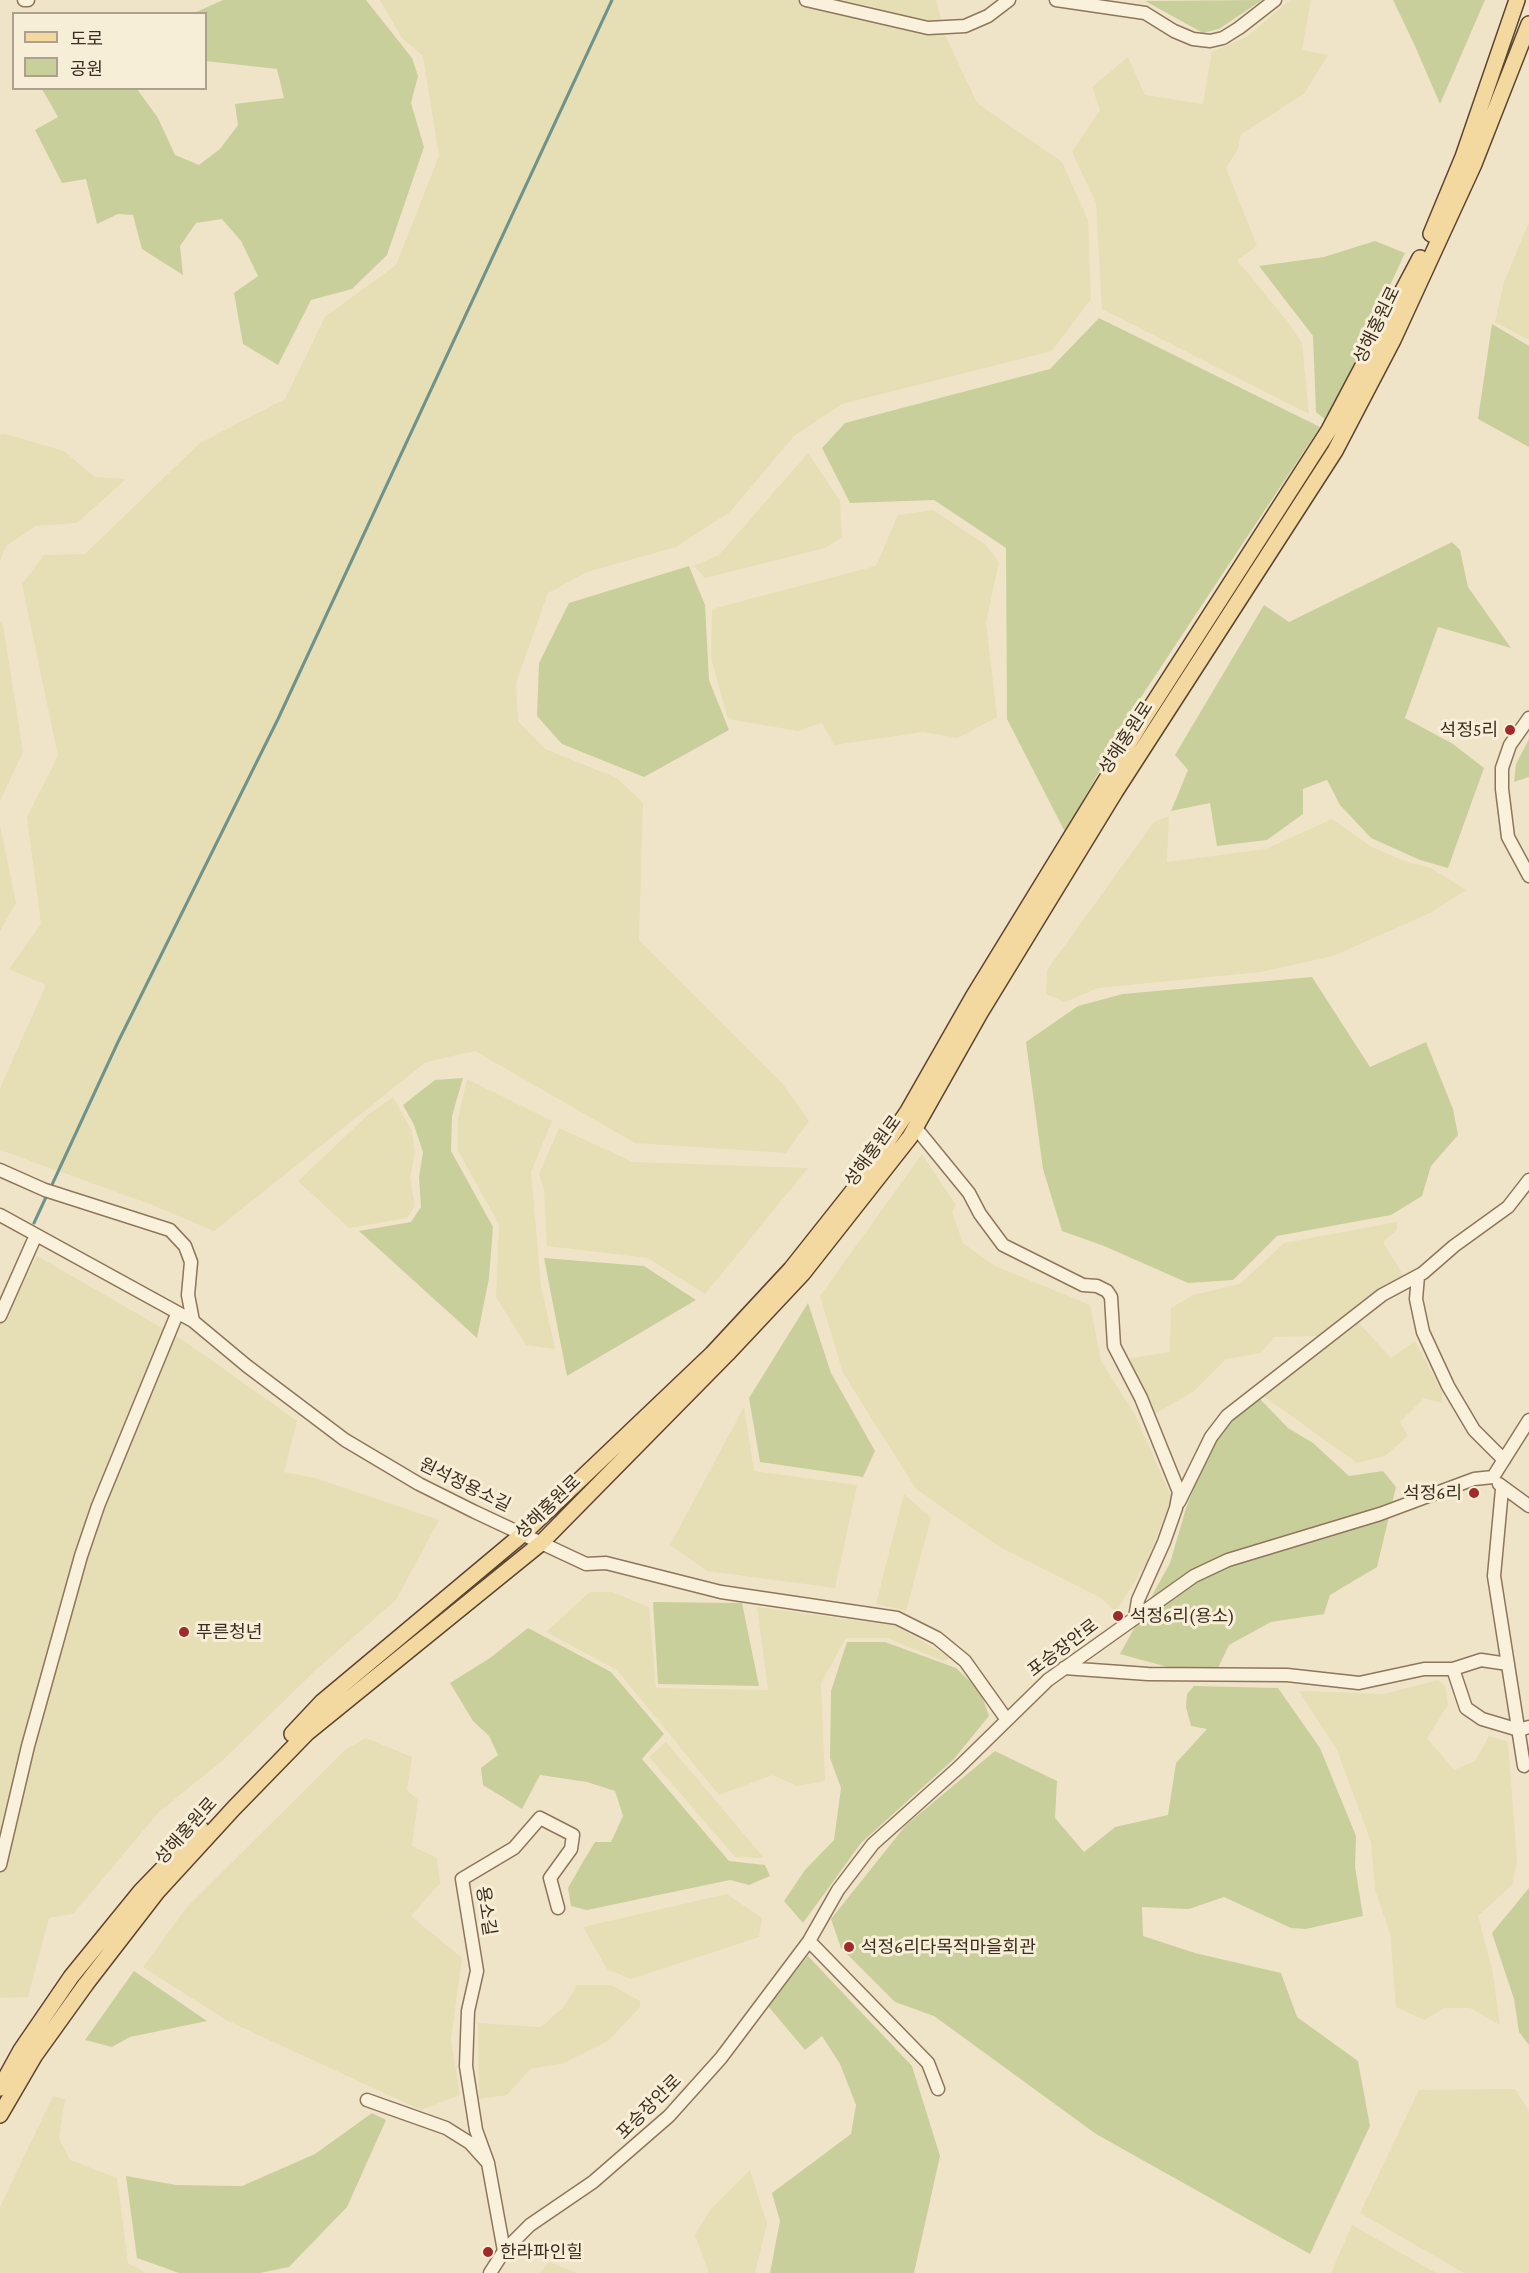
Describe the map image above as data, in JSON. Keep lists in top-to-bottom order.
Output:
{
  "streets": {
    "main road": ["성해홍원로"],
    "street": ["원석정용소길", "포승장안로", "용소길"]
  },
  "crossings": [
    ["성해홍원로", "원석정용소길"],
    ["원석정용소길", "포승장안로"],
    ["포승장안로", "용소길"]
  ],
  "places": [
    "석정5리",
    "석정6리",
    "석정6리(용소)",
    "푸른청년",
    "석정6리다목적마을회관",
    "한라파인힐"
  ],
  "legend": ["도로", "공원"]
}
